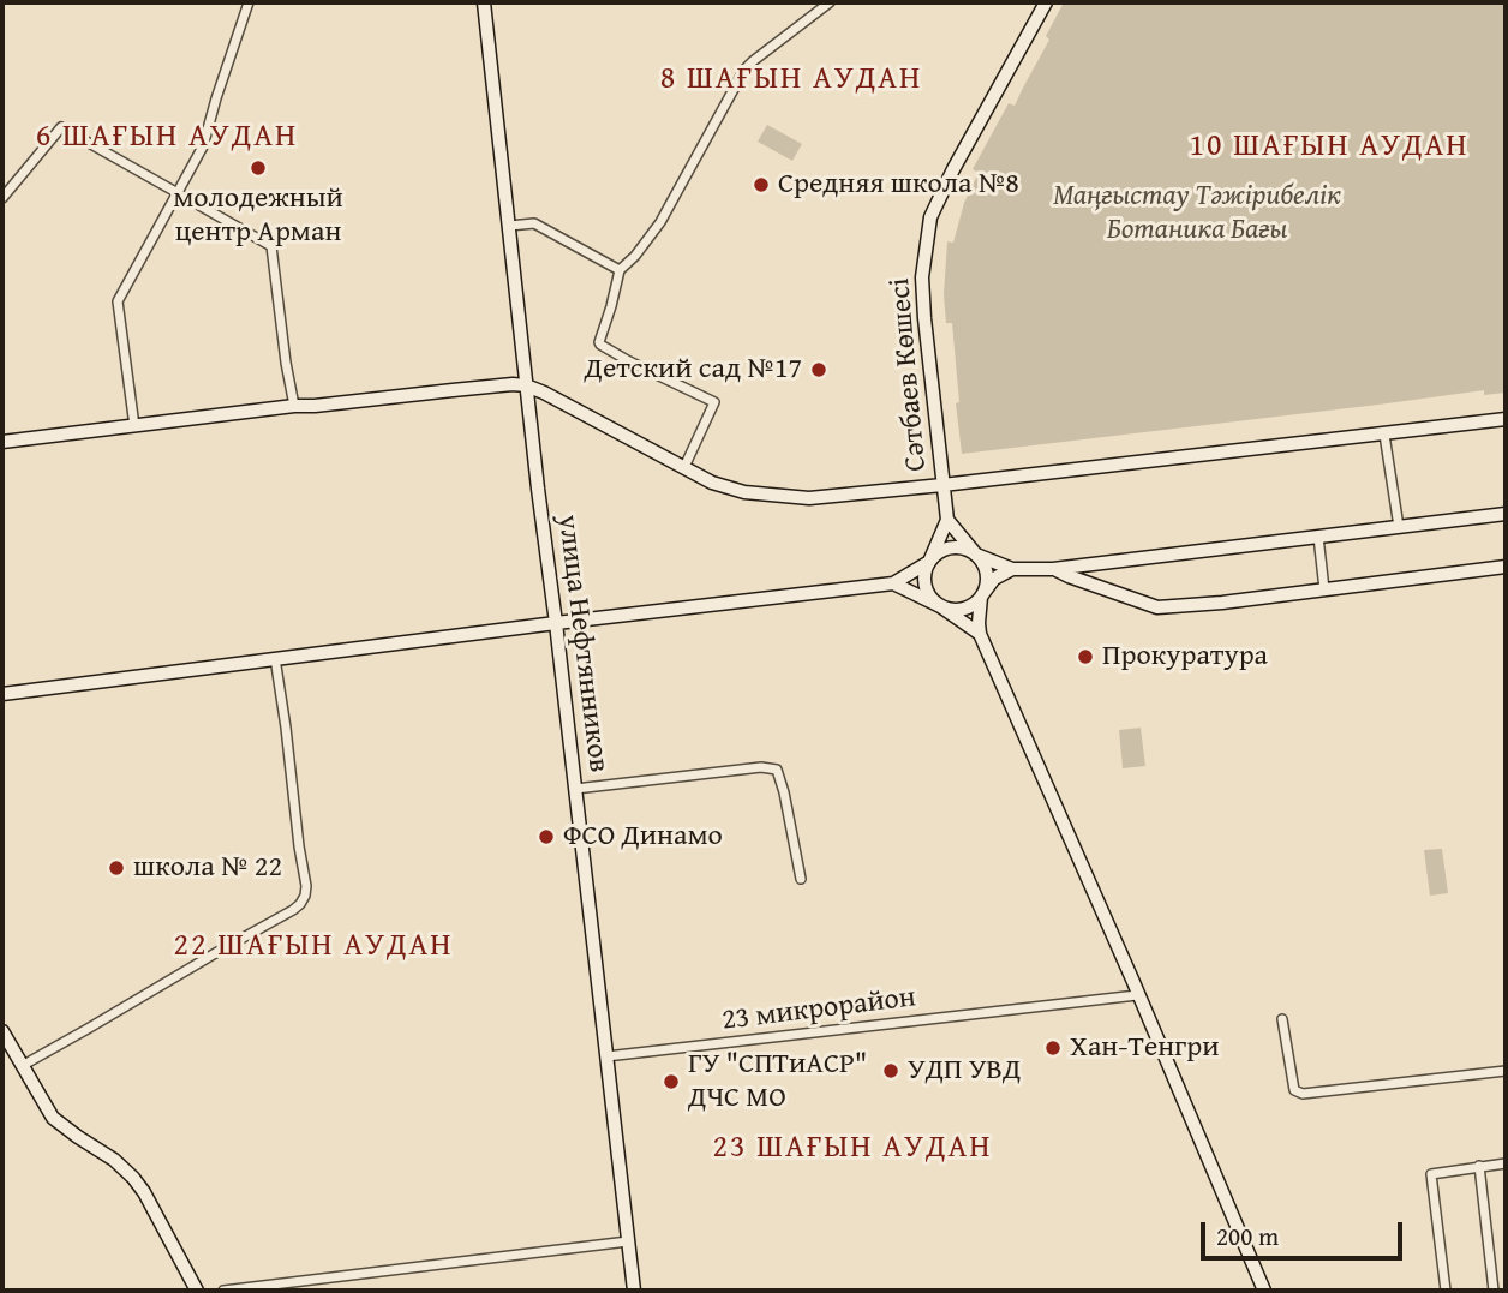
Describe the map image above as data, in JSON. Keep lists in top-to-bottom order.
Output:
{
  "streets": {
    "main road": ["Сәтбаев Көшесі", "улица Нефтянников"],
    "street": ["23 микрорайон"]
  },
  "crossings": [
    ["улица Нефтянников", "23 микрорайон"]
  ],
  "districts": [
    "8 ШАҒЫН АУДАН",
    "6 ШАҒЫН АУДАН",
    "10 ШАҒЫН АУДАН",
    "22 ШАҒЫН АУДАН",
    "23 ШАҒЫН АУДАН"
  ],
  "parks": ["Маңғыстау Тәжірибелік Ботаника Бағы"],
  "places": [
    "молодежный центр Арман",
    "Средняя школа №8",
    "Детский сад №17",
    "Прокуратура",
    "ФСО Динамо",
    "школа № 22",
    "Хан-Тенгри",
    "УДП УВД",
    "ГУ \"СПТиАСР\" ДЧС МО"
  ],
  "scale_bar": "200 m"
}
